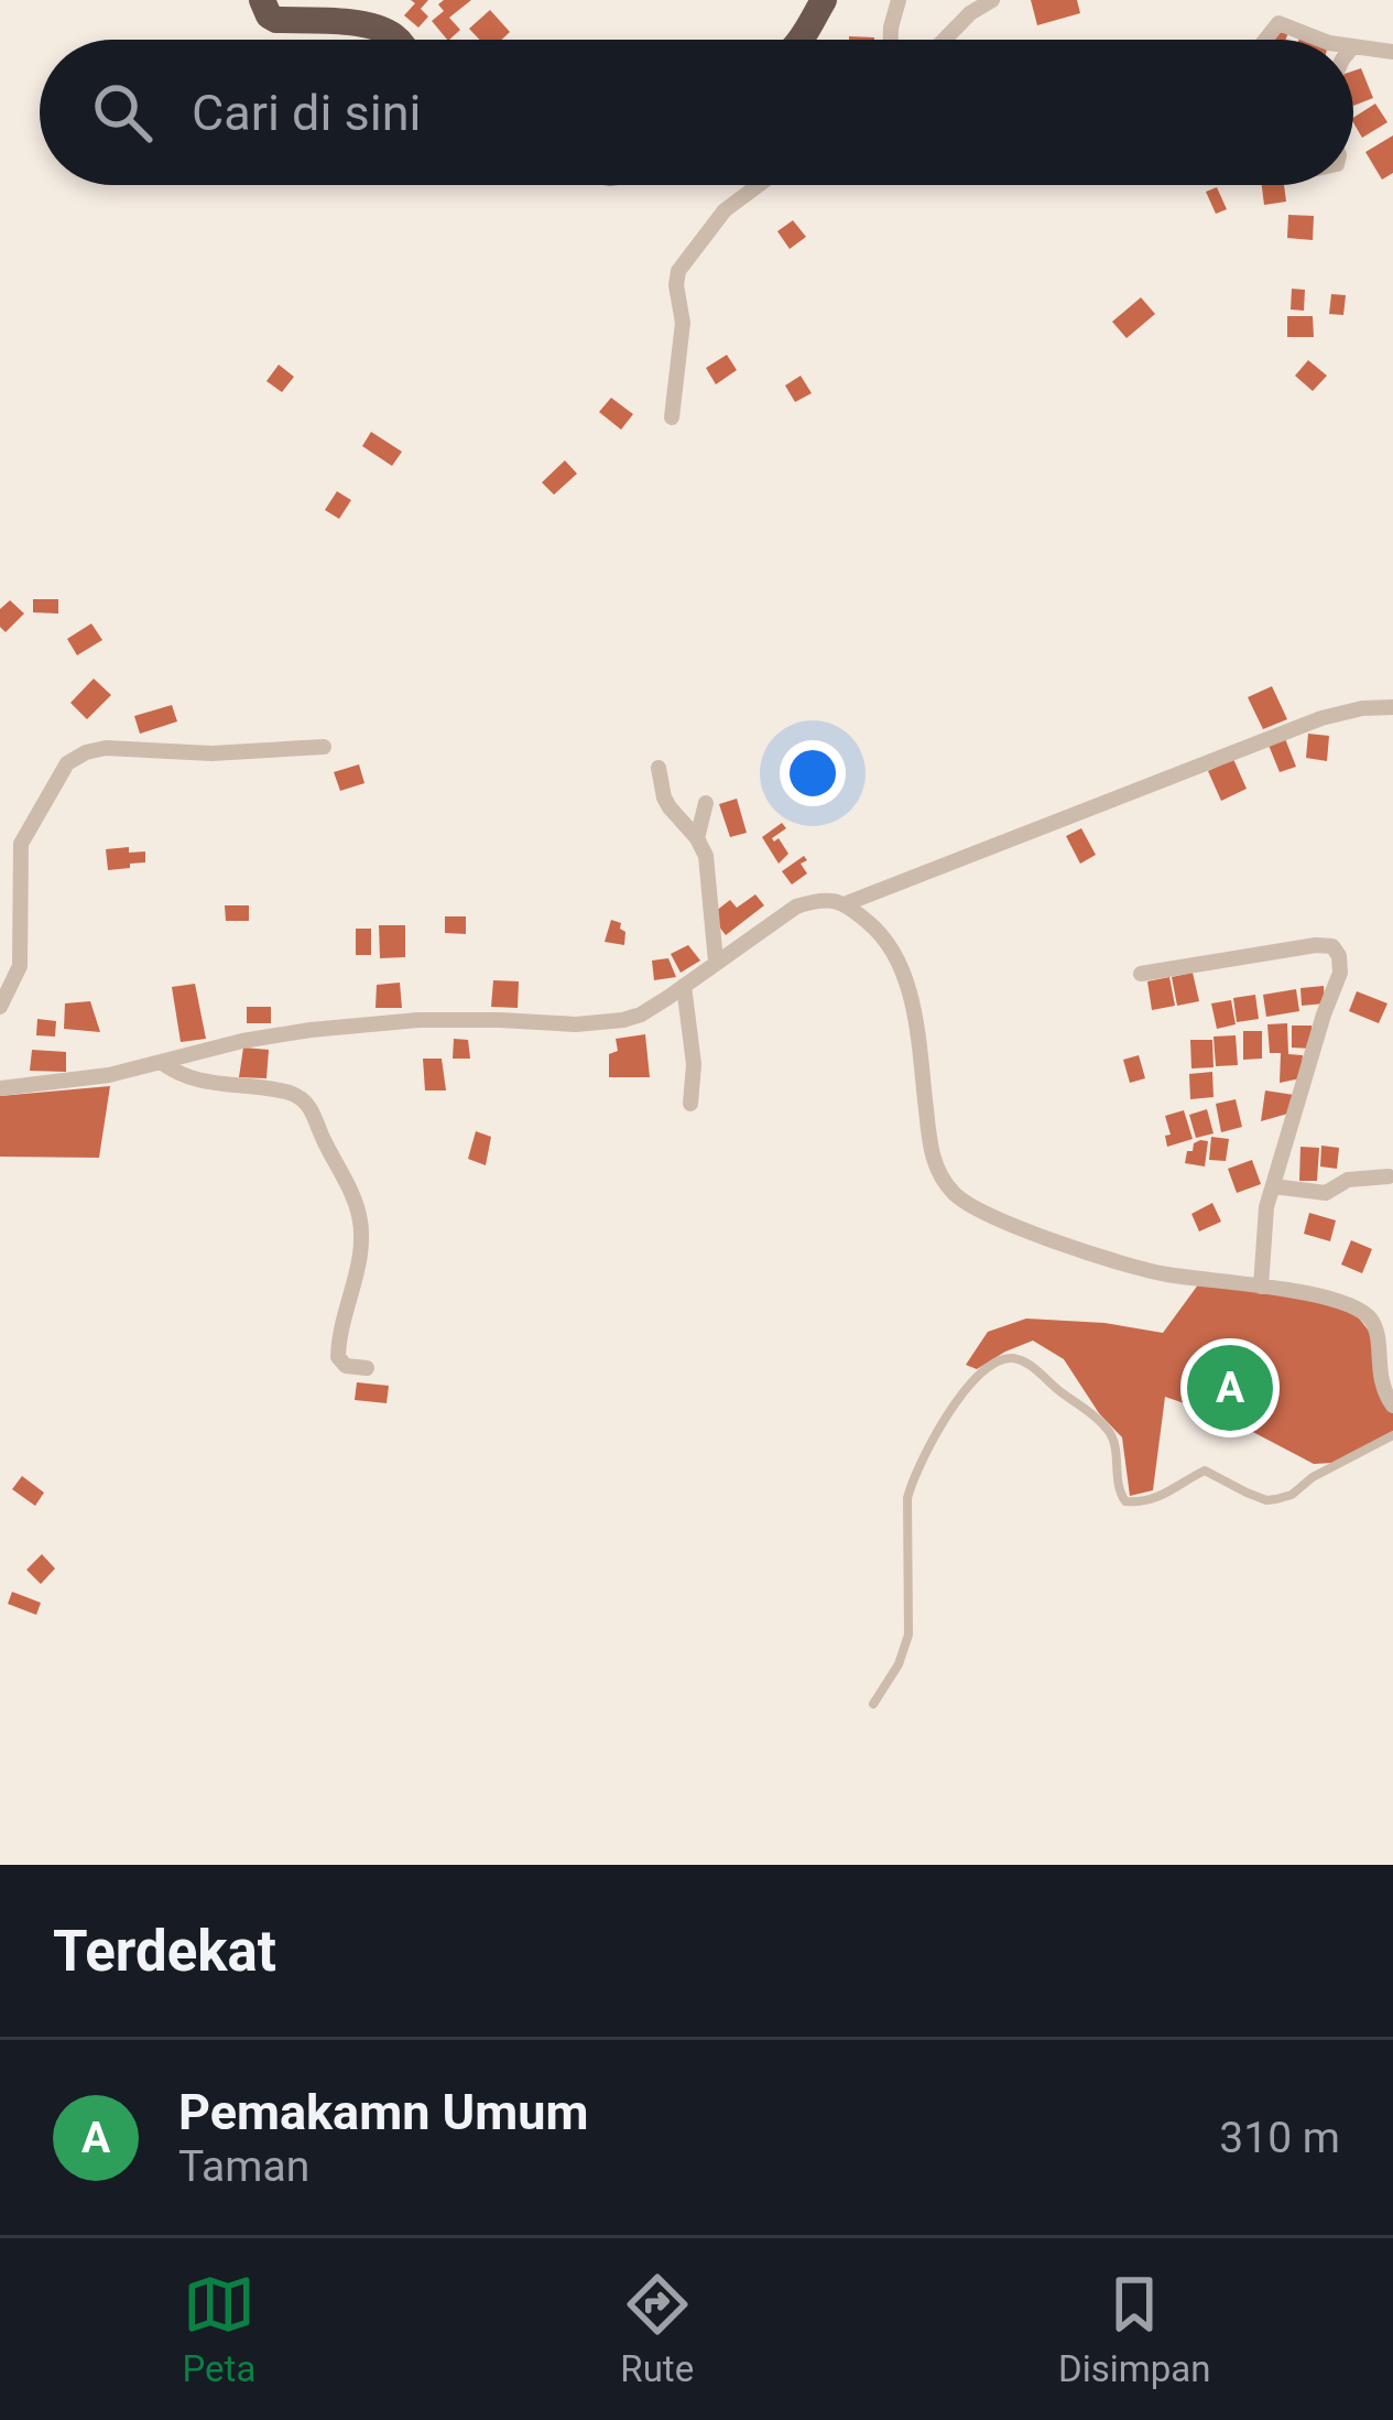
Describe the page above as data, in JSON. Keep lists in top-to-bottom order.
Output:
{
  "page": {
    "search": "Cari di sini",
    "pins": "A",
    "heading": "Terdekat",
    "list": [
      {
        "mark": "A",
        "name": "Pemakamn Umum",
        "note": "Taman",
        "value": "310 m"
      }
    ],
    "nav": ["Peta", "Rute", "Disimpan"]
  }
}
